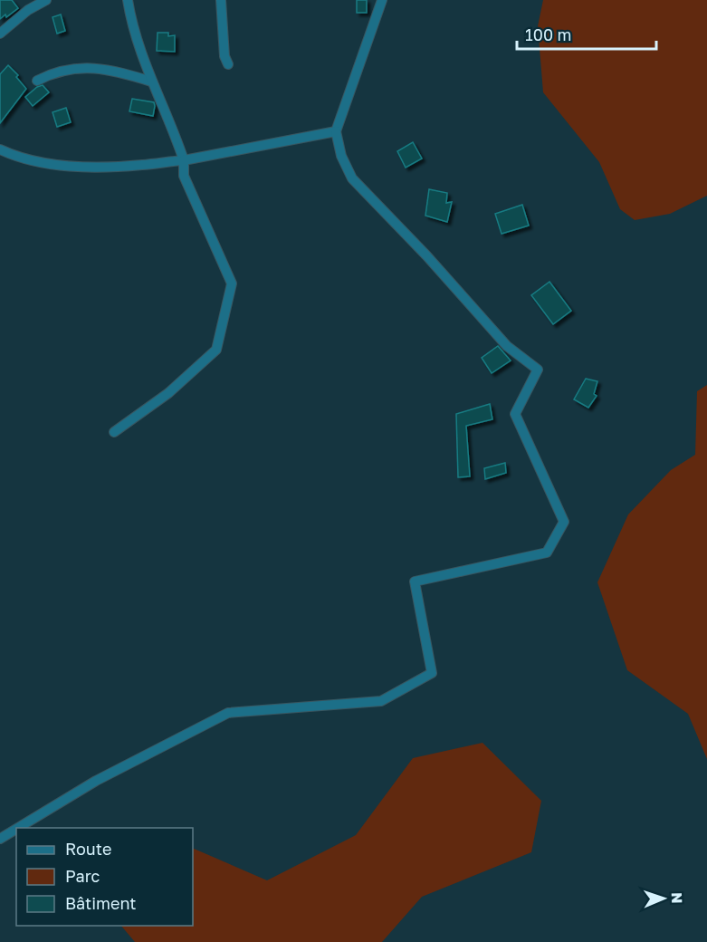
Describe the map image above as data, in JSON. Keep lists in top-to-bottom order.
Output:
{
  "legend": ["Route", "Parc", "Bâtiment"],
  "scale_bar": "100 m",
  "north": "right"
}
